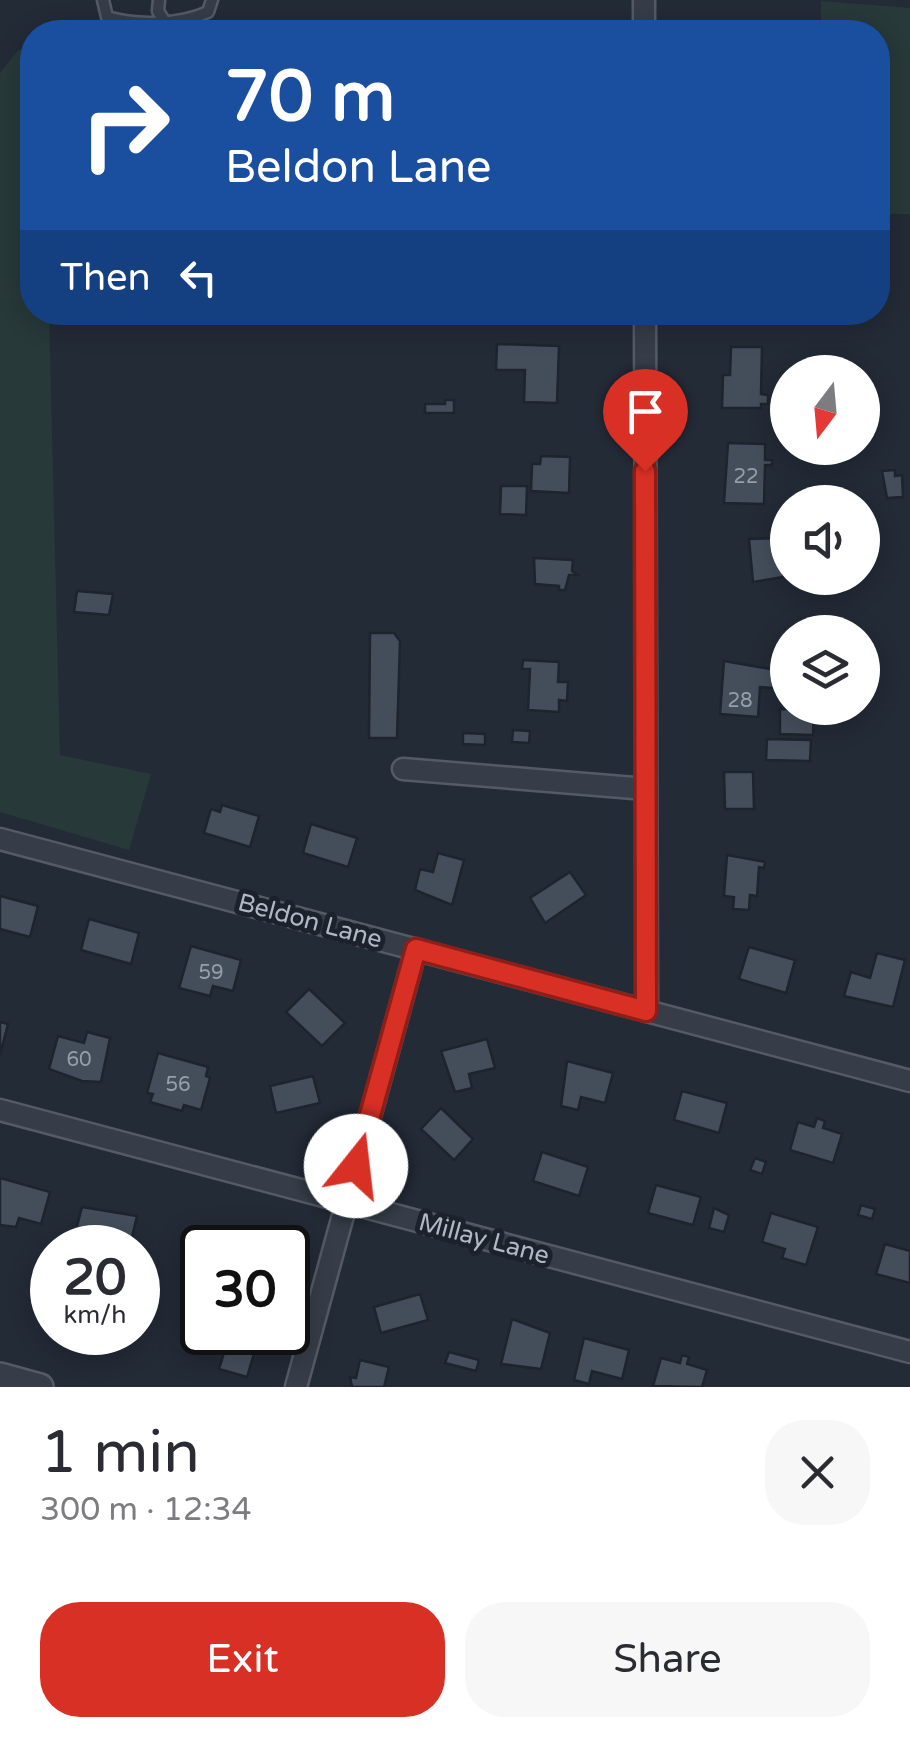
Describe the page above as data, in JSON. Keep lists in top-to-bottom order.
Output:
{
  "streets": {
    "street": ["Beldon Lane", "Millay Lane"]
  },
  "house_numbers": [
    "22",
    "28",
    "59",
    "60",
    "56"
  ],
  "north": "bottom",
  "page": {
    "turn": ["70 m", "Beldon Lane"],
    "then": "Then",
    "speed": "20 km/h",
    "limit": "30",
    "heading": ["1 min", "300 m · 12:34"],
    "buttons": ["Exit", "Share"]
  }
}
